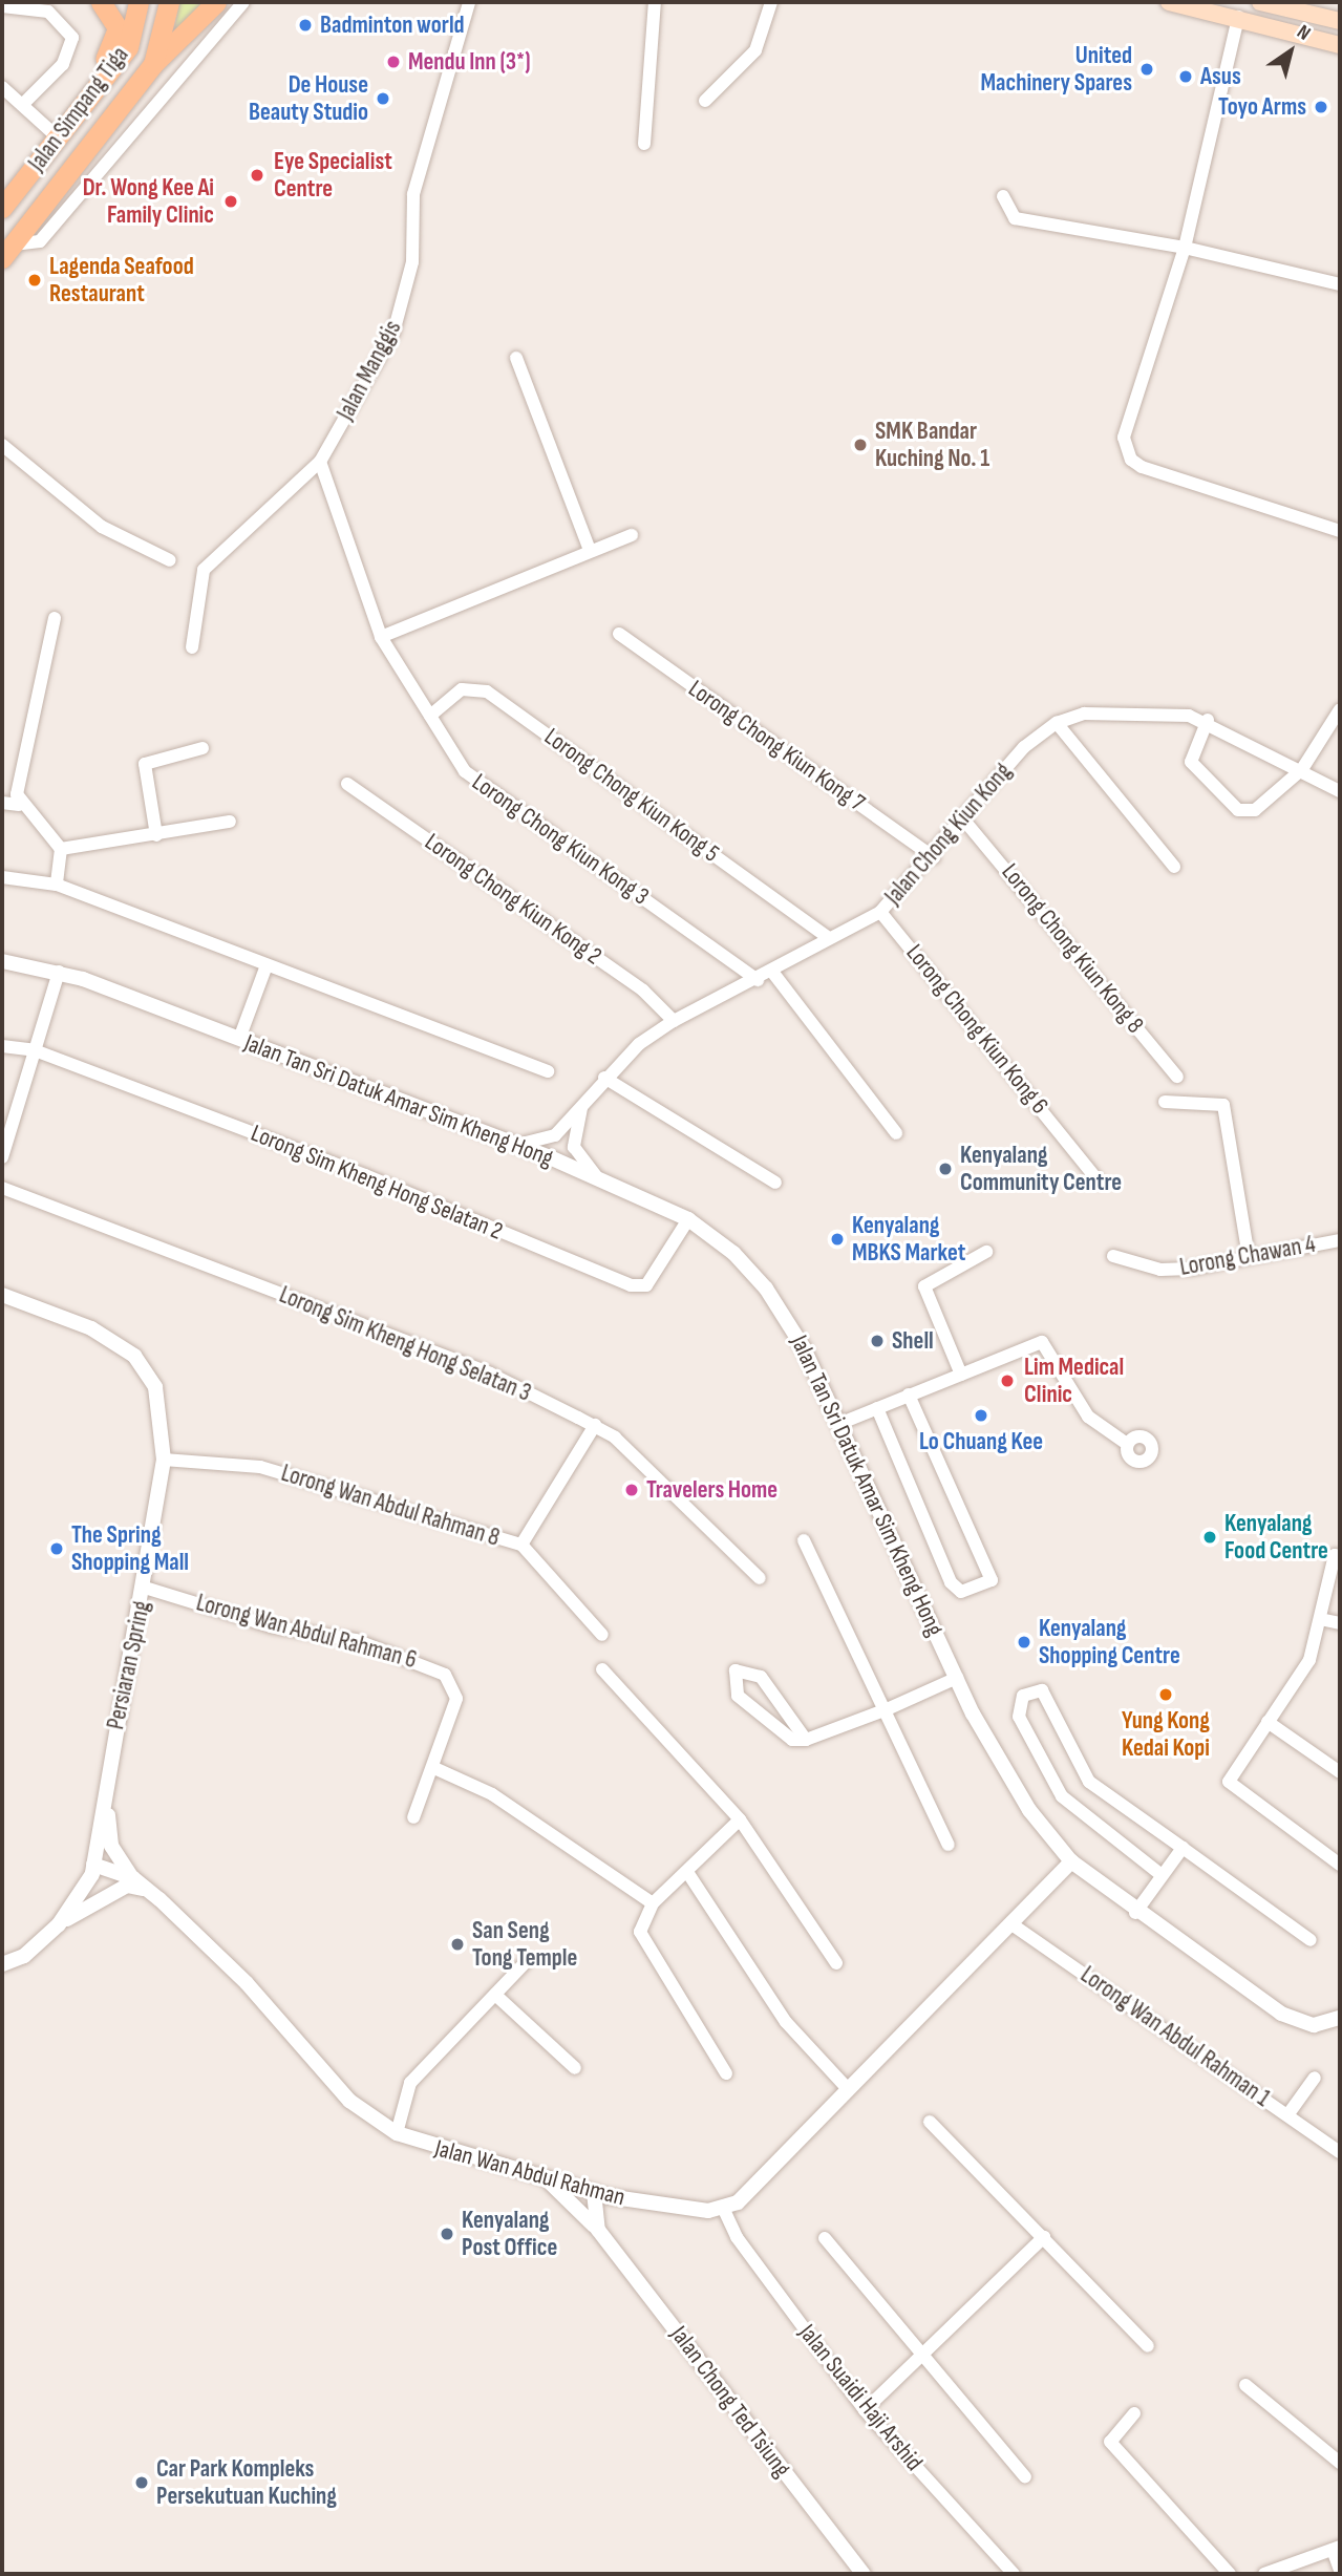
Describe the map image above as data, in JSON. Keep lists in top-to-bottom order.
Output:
{
  "streets": {
    "main road": ["Jalan Simpang Tiga"],
    "street": [
      "Jalan Manggis",
      "Lorong Chong Kiun Kong 7",
      "Lorong Chong Kiun Kong 5",
      "Jalan Chong Kiun Kong",
      "Lorong Chong Kiun Kong 3",
      "Lorong Chong Kiun Kong 2",
      "Lorong Chong Kiun Kong 8",
      "Lorong Chong Kiun Kong 6",
      "Jalan Tan Sri Datuk Amar Sim Kheng Hong",
      "Lorong Sim Kheng Hong Selatan 2",
      "Lorong Chawan 4",
      "Lorong Sim Kheng Hong Selatan 3",
      "Lorong Wan Abdul Rahman 8",
      "Lorong Wan Abdul Rahman 6",
      "Persiaran Spring",
      "Lorong Wan Abdul Rahman 1",
      "Jalan Wan Abdul Rahman",
      "Jalan Suaidi Haji Arshid",
      "Jalan Chong Ted Tsiung"
    ]
  },
  "crossings": [
    ["Jalan Manggis", "Lorong Chong Kiun Kong 3"],
    ["Lorong Chong Kiun Kong 7", "Jalan Chong Kiun Kong"],
    ["Lorong Chong Kiun Kong 5", "Jalan Chong Kiun Kong"],
    ["Lorong Chong Kiun Kong 5", "Lorong Chong Kiun Kong 3"],
    ["Jalan Chong Kiun Kong", "Lorong Chong Kiun Kong 3"],
    ["Jalan Chong Kiun Kong", "Lorong Chong Kiun Kong 2"],
    ["Jalan Chong Kiun Kong", "Lorong Chong Kiun Kong 8"],
    ["Jalan Chong Kiun Kong", "Lorong Chong Kiun Kong 6"],
    ["Jalan Chong Kiun Kong", "Jalan Tan Sri Datuk Amar Sim Kheng Hong"],
    ["Jalan Tan Sri Datuk Amar Sim Kheng Hong", "Lorong Sim Kheng Hong Selatan 2"],
    ["Lorong Sim Kheng Hong Selatan 3", "Lorong Wan Abdul Rahman 8"],
    ["Lorong Wan Abdul Rahman 8", "Persiaran Spring"],
    ["Lorong Wan Abdul Rahman 6", "Persiaran Spring"],
    ["Persiaran Spring", "Jalan Wan Abdul Rahman"],
    ["Jalan Wan Abdul Rahman", "Jalan Suaidi Haji Arshid"],
    ["Jalan Wan Abdul Rahman", "Jalan Chong Ted Tsiung"]
  ],
  "places": [
    "Badminton world",
    "Mendu Inn (3*)",
    "United Machinery Spares",
    "Asus",
    "De House Beauty Studio",
    "Toyo Arms",
    "Eye Specialist Centre",
    "Dr. Wong Kee Ai Family Clinic",
    "Lagenda Seafood Restaurant",
    "SMK Bandar Kuching No. 1",
    "Kenyalang Community Centre",
    "Kenyalang MBKS Market",
    "Shell",
    "Lim Medical Clinic",
    "Lo Chuang Kee",
    "Travelers Home",
    "Kenyalang Food Centre",
    "The Spring Shopping Mall",
    "Kenyalang Shopping Centre",
    "Yung Kong Kedai Kopi",
    "San Seng Tong Temple",
    "Kenyalang Post Office",
    "Car Park Kompleks Persekutuan Kuching"
  ],
  "north": "top right"
}
